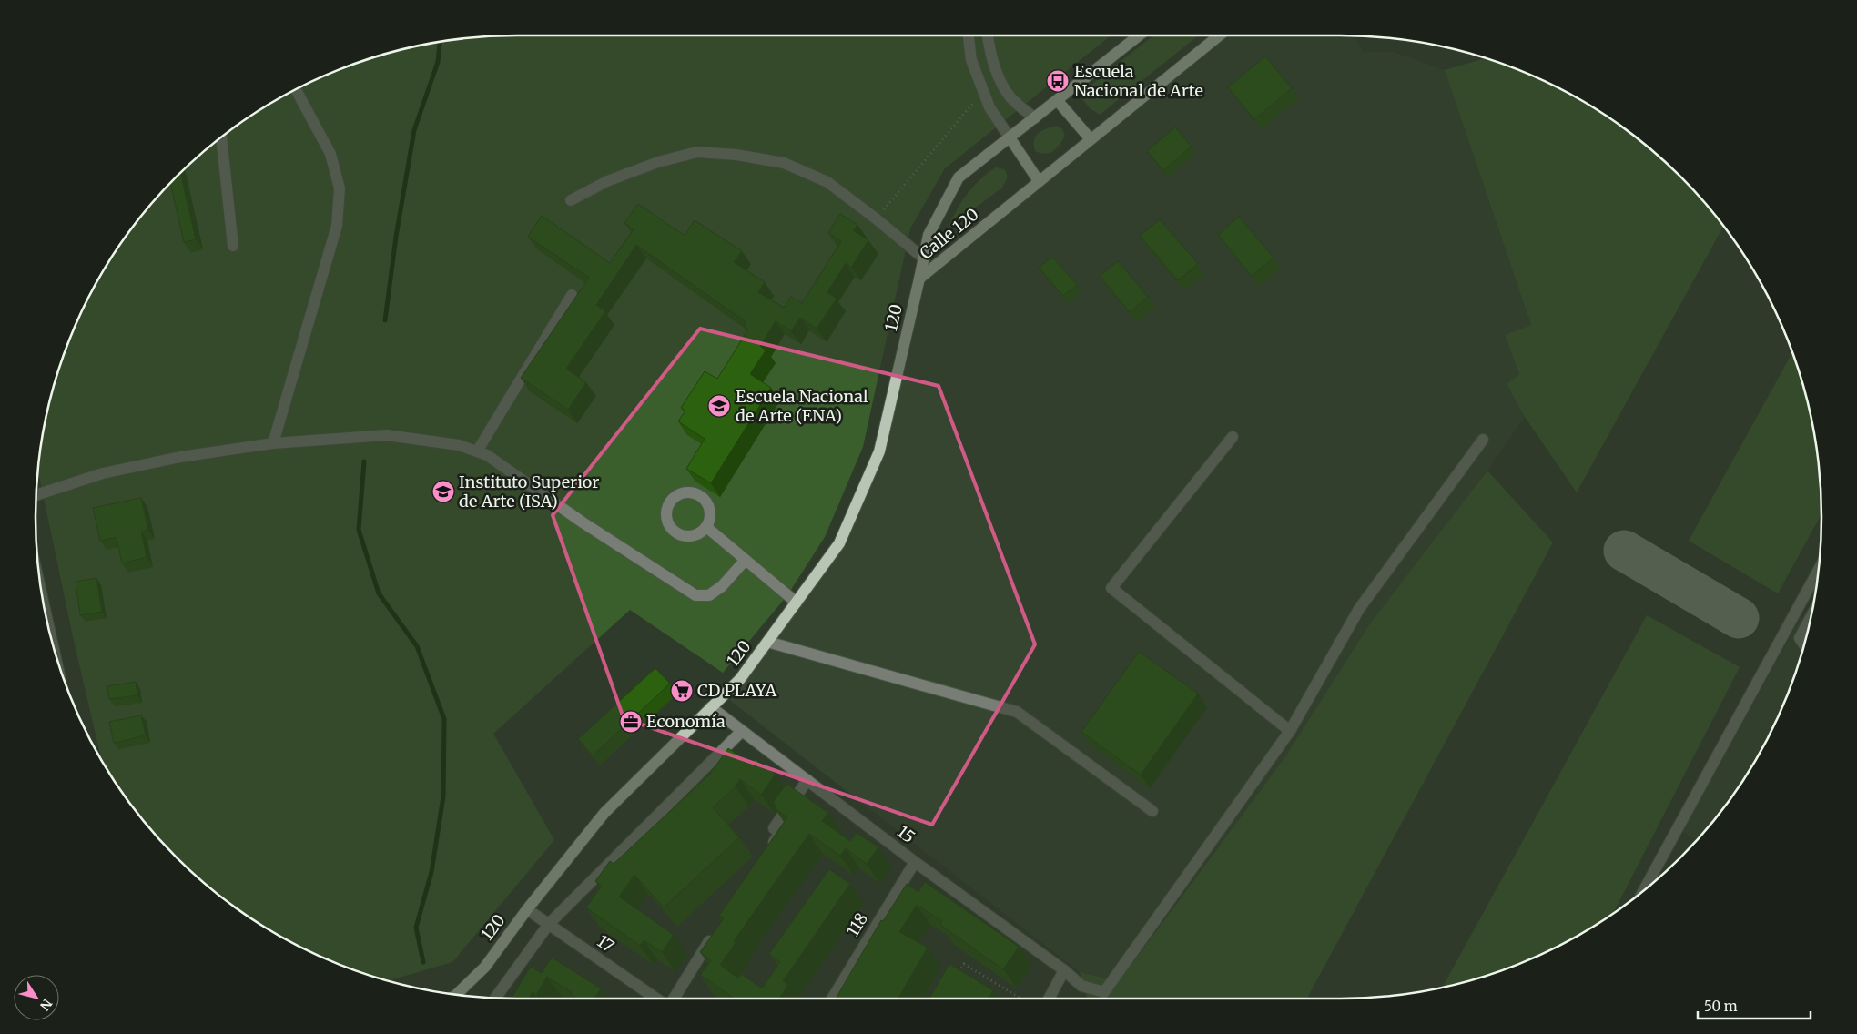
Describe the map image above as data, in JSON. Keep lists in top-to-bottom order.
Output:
{
  "streets": {
    "main road": ["Calle 120", "120"],
    "street": ["15", "118", "17"]
  },
  "crossings": [
    ["Calle 120", "120"],
    ["120", "15"],
    ["120", "17"],
    ["15", "118"]
  ],
  "places": {
    "bus stop": ["Escuela Nacional de Arte"],
    "school or university": ["Escuela Nacional de Arte (ENA)", "Instituto Superior de Arte (ISA)"],
    "supermarket": ["CD PLAYA"],
    "office": ["Economía"]
  },
  "scale_bar": "50 m",
  "north": "bottom right"
}
